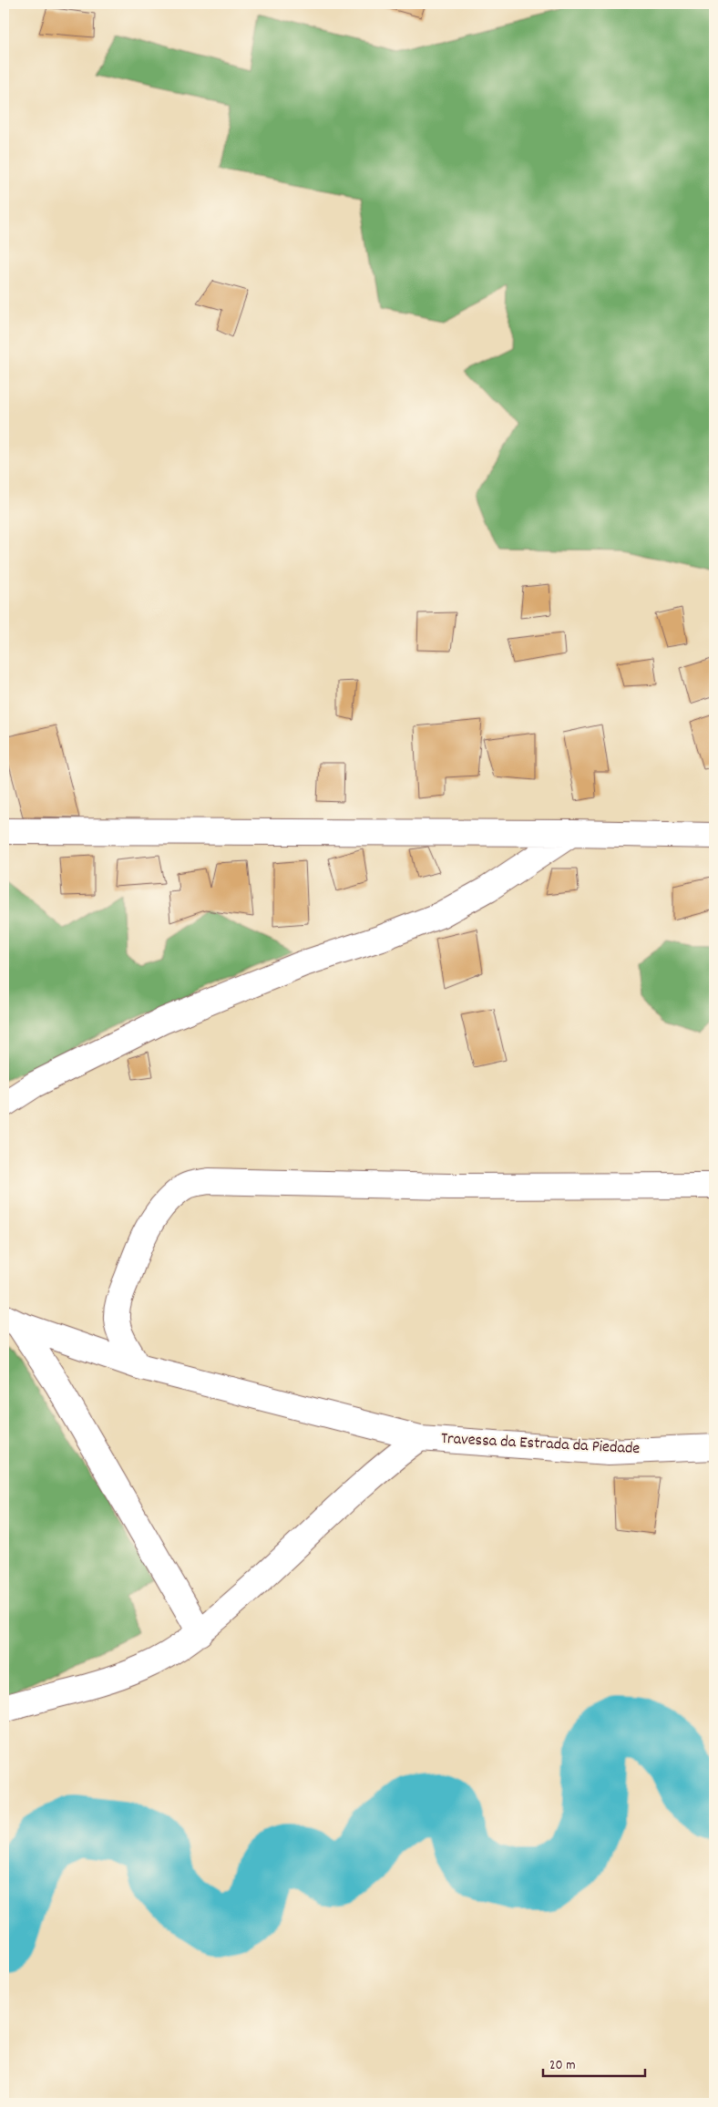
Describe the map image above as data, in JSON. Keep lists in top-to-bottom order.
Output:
{
  "streets": {
    "street": ["Travessa da Estrada da Piedade"]
  },
  "scale_bar": "20 m"
}
